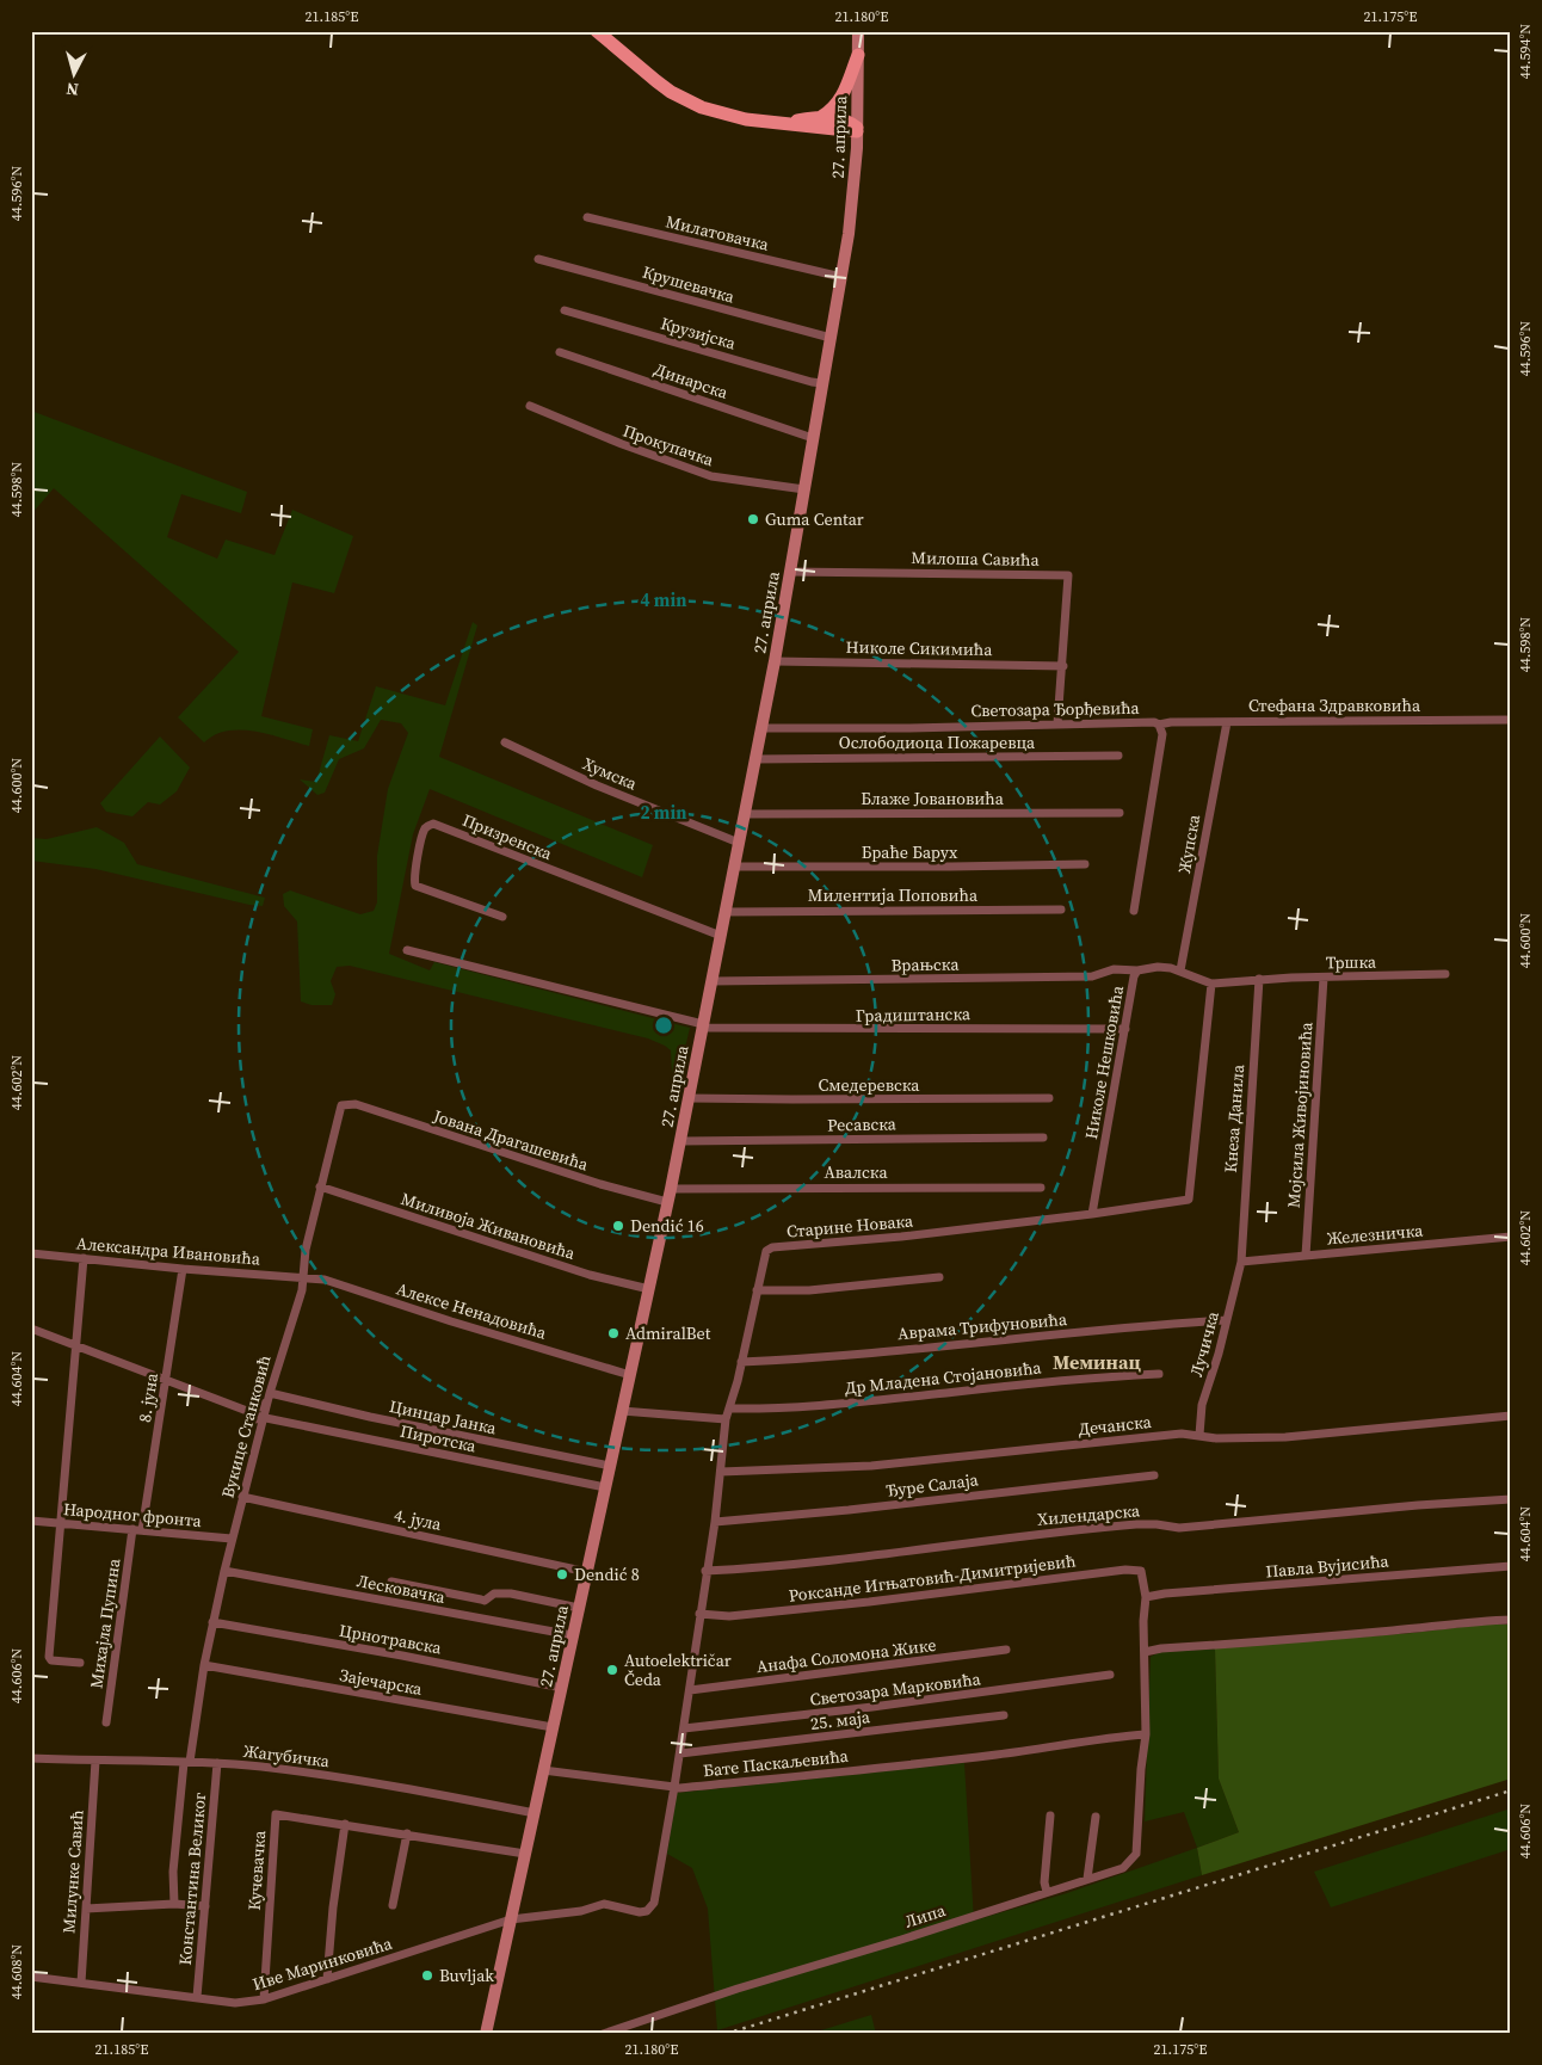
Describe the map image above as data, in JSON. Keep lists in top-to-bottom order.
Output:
{
  "streets": {
    "main road": ["27. априла"],
    "street": [
      "Милатовачка",
      "Крушевачка",
      "Крузијска",
      "Динарска",
      "Прокупачка",
      "Милоша Савића",
      "Николе Сикимића",
      "Стефана Здравковића",
      "Светозара Ђорђевића",
      "Ослободиоца Пожаревца",
      "Хумска",
      "Блаже Јовановића",
      "Призренска",
      "Жупска",
      "Браће Барух",
      "Милентија Поповића",
      "Тршка",
      "Врањска",
      "Градиштанска",
      "Николе Нешковића",
      "Смедеревска",
      "Мојсила Живојиновића",
      "Кнеза Данила",
      "Ресавска",
      "Јована Драгашевића",
      "Авалска",
      "Миливоја Живановића",
      "Старине Новака",
      "Железничка",
      "Александра Ивановића",
      "Алексе Ненадовића",
      "Аврама Трифуновића",
      "Лучичка",
      "Др Младена Стојановића",
      "8. јуна",
      "Цинцар Јанка",
      "Дечанска",
      "Вукице Станковић",
      "Пиротска",
      "Ђуре Салаја",
      "Народног фронта",
      "Хилендарска",
      "4. јула",
      "Павла Вујисића",
      "Роксанде Игњатовић-Димитријевић",
      "Лесковачка",
      "Михајла Пупина",
      "Црнотравска",
      "Анафа Соломона Жике",
      "Зајечарска",
      "Светозара Марковића",
      "25. маја",
      "Жагубичка",
      "Бате Паскаљевића",
      "Кучевачка",
      "Милунке Савић",
      "Константина Великог",
      "Липа",
      "Иве Маринковића"
    ]
  },
  "crossings": [
    ["27. априла", "Милатовачка"],
    ["27. априла", "Крушевачка"],
    ["27. априла", "Крузијска"],
    ["27. априла", "Динарска"],
    ["27. априла", "Прокупачка"],
    ["27. априла", "Милоша Савића"],
    ["27. априла", "Николе Сикимића"],
    ["27. априла", "Светозара Ђорђевића"],
    ["27. априла", "Ослободиоца Пожаревца"],
    ["27. априла", "Хумска"],
    ["27. априла", "Блаже Јовановића"],
    ["27. априла", "Призренска"],
    ["27. априла", "Браће Барух"],
    ["27. априла", "Милентија Поповића"],
    ["27. априла", "Врањска"],
    ["27. априла", "Градиштанска"],
    ["27. априла", "Смедеревска"],
    ["27. априла", "Ресавска"],
    ["27. априла", "Јована Драгашевића"],
    ["27. априла", "Авалска"],
    ["27. априла", "Миливоја Живановића"],
    ["27. априла", "Алексе Ненадовића"],
    ["27. априла", "Цинцар Јанка"],
    ["27. априла", "Пиротска"],
    ["27. априла", "4. јула"],
    ["27. априла", "Лесковачка"],
    ["27. априла", "Црнотравска"],
    ["27. априла", "Зајечарска"],
    ["27. априла", "Жагубичка"],
    ["27. априла", "Бате Паскаљевића"],
    ["27. априла", "Кучевачка"],
    ["27. априла", "Иве Маринковића"],
    ["Милоша Савића", "Николе Сикимића"],
    ["Стефана Здравковића", "Светозара Ђорђевића"],
    ["Стефана Здравковића", "Жупска"],
    ["Жупска", "Николе Нешковића"],
    ["Тршка", "Николе Нешковића"],
    ["Тршка", "Мојсила Живојиновића"],
    ["Тршка", "Кнеза Данила"],
    ["Врањска", "Николе Нешковића"],
    ["Градиштанска", "Николе Нешковића"],
    ["Николе Нешковића", "Кнеза Данила"],
    ["Николе Нешковића", "Старине Новака"],
    ["Мојсила Живојиновића", "Железничка"],
    ["Кнеза Данила", "Железничка"],
    ["Кнеза Данила", "Лучичка"],
    ["Јована Драгашевића", "Вукице Станковић"],
    ["Миливоја Живановића", "Вукице Станковић"],
    ["Старине Новака", "Аврама Трифуновића"],
    ["Старине Новака", "Др Младена Стојановића"],
    ["Старине Новака", "Дечанска"],
    ["Старине Новака", "Ђуре Салаја"],
    ["Старине Новака", "Хилендарска"],
    ["Старине Новака", "Роксанде Игњатовић-Димитријевић"],
    ["Старине Новака", "Анафа Соломона Жике"],
    ["Старине Новака", "Светозара Марковића"],
    ["Старине Новака", "25. маја"],
    ["Старине Новака", "Бате Паскаљевића"],
    ["Железничка", "Лучичка"],
    ["Александра Ивановића", "Алексе Ненадовића"],
    ["Александра Ивановића", "8. јуна"],
    ["Александра Ивановића", "Вукице Станковић"],
    ["Алексе Ненадовића", "Вукице Станковић"],
    ["Аврама Трифуновића", "Лучичка"],
    ["Лучичка", "Дечанска"],
    ["8. јуна", "Пиротска"],
    ["8. јуна", "Народног фронта"],
    ["8. јуна", "Михајла Пупина"],
    ["Цинцар Јанка", "Вукице Станковић"],
    ["Вукице Станковић", "Пиротска"],
    ["Вукице Станковић", "Народног фронта"],
    ["Вукице Станковић", "4. јула"],
    ["Вукице Станковић", "Лесковачка"],
    ["Вукице Станковић", "Црнотравска"],
    ["Вукице Станковић", "Зајечарска"],
    ["Вукице Станковић", "Жагубичка"],
    ["Народног фронта", "Михајла Пупина"],
    ["Павла Вујисића", "Роксанде Игњатовић-Димитријевић"],
    ["Павла Вујисића", "Липа"],
    ["Роксанде Игњатовић-Димитријевић", "Липа"],
    ["Жагубичка", "Милунке Савић"],
    ["Жагубичка", "Константина Великог"],
    ["Бате Паскаљевића", "Липа"],
    ["Кучевачка", "Иве Маринковића"],
    ["Милунке Савић", "Иве Маринковића"],
    ["Константина Великог", "Иве Маринковића"]
  ],
  "districts": ["Меминац"],
  "places": [
    "Guma Centar",
    "Dendić 16",
    "AdmiralBet",
    "Dendić 8",
    "Autoelektričar Čeda",
    "Buvljak"
  ],
  "north": "bottom",
  "coordinates": [
    "21.185°E",
    "21.180°E",
    "21.175°E",
    "44.594°N",
    "44.596°N",
    "44.598°N",
    "44.600°N",
    "44.602°N",
    "44.604°N",
    "44.606°N",
    "44.608°N"
  ],
  "rings": ["4 min", "2 min"]
}
